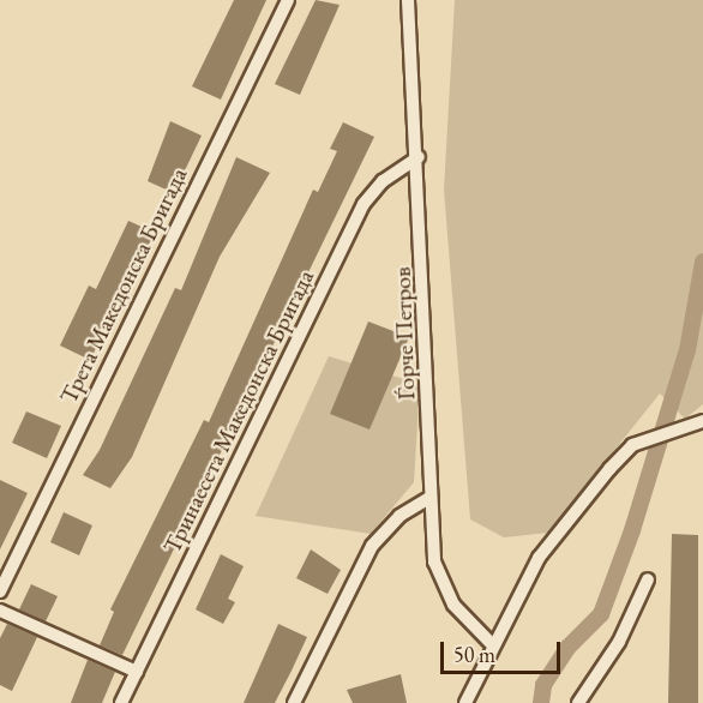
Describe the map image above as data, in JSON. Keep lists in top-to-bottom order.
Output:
{
  "streets": {
    "street": ["Трета Македонска Бригада", "Ѓорче Петров", "Тринаесета Македонска Бригада"]
  },
  "crossings": [
    ["Ѓорче Петров", "Тринаесета Македонска Бригада"]
  ],
  "scale_bar": "50 m"
}
